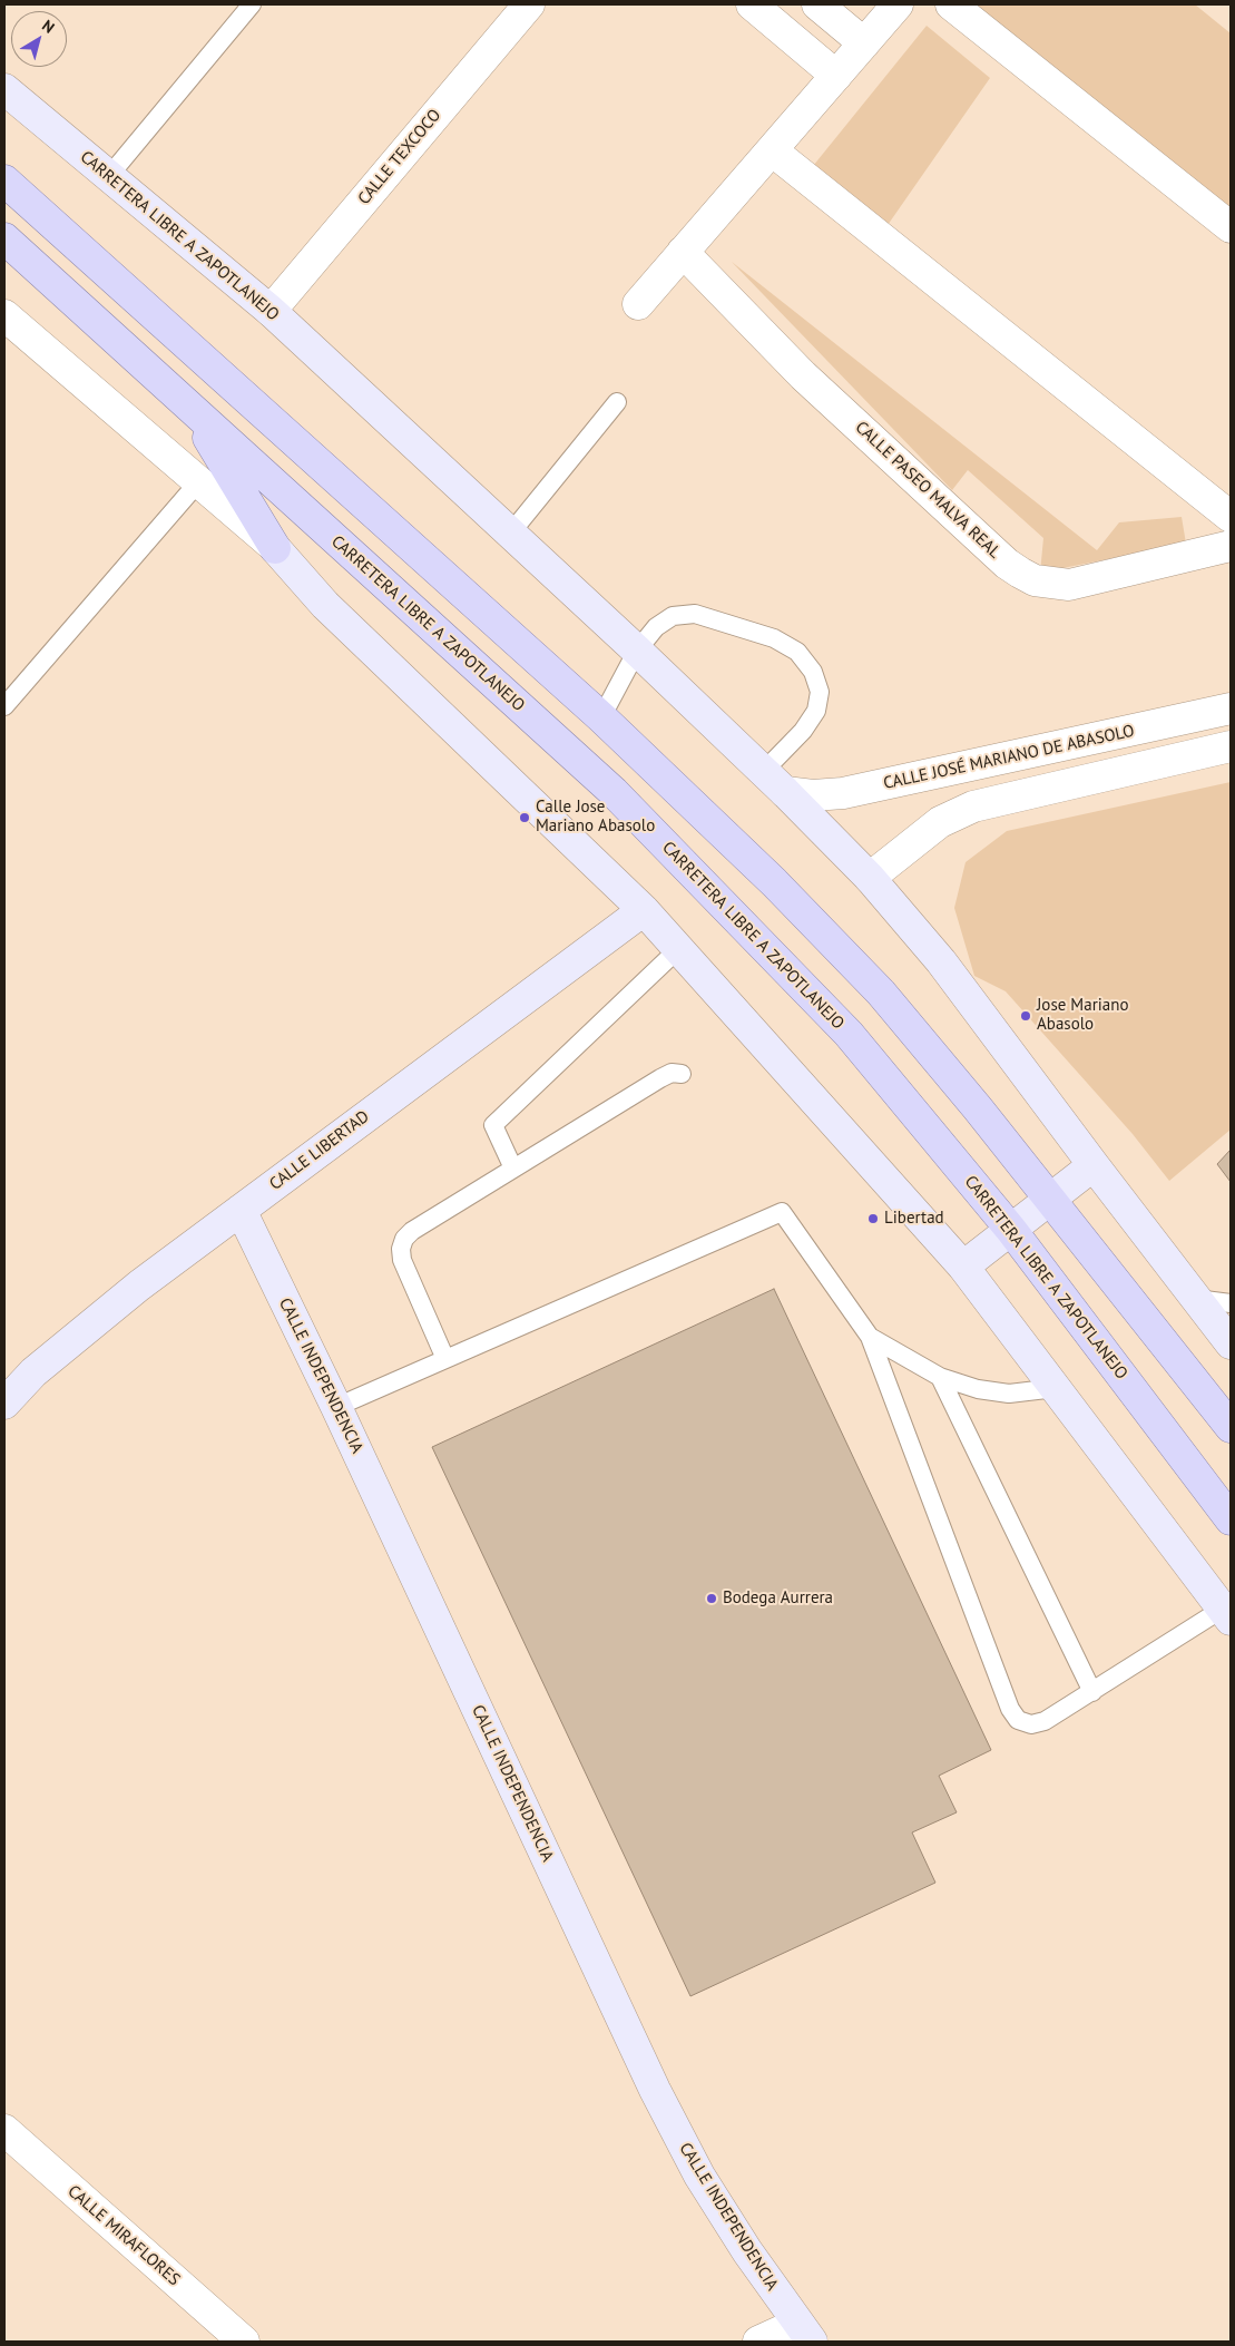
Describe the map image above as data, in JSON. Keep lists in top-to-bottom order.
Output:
{
  "streets": {
    "main road": ["CARRETERA LIBRE A ZAPOTLANEJO"],
    "street": [
      "CALLE TEXCOCO",
      "CALLE PASEO MALVA REAL",
      "CALLE JOSÉ MARIANO DE ABASOLO",
      "CALLE LIBERTAD",
      "CALLE INDEPENDENCIA",
      "CALLE MIRAFLORES"
    ]
  },
  "crossings": [
    ["CALLE TEXCOCO", "CARRETERA LIBRE A ZAPOTLANEJO"],
    ["CARRETERA LIBRE A ZAPOTLANEJO", "CALLE JOSÉ MARIANO DE ABASOLO"],
    ["CALLE LIBERTAD", "CALLE INDEPENDENCIA"]
  ],
  "places": [
    "Calle Jose Mariano Abasolo",
    "Jose Mariano Abasolo",
    "Libertad",
    "Bodega Aurrera"
  ],
  "north": "top right"
}
